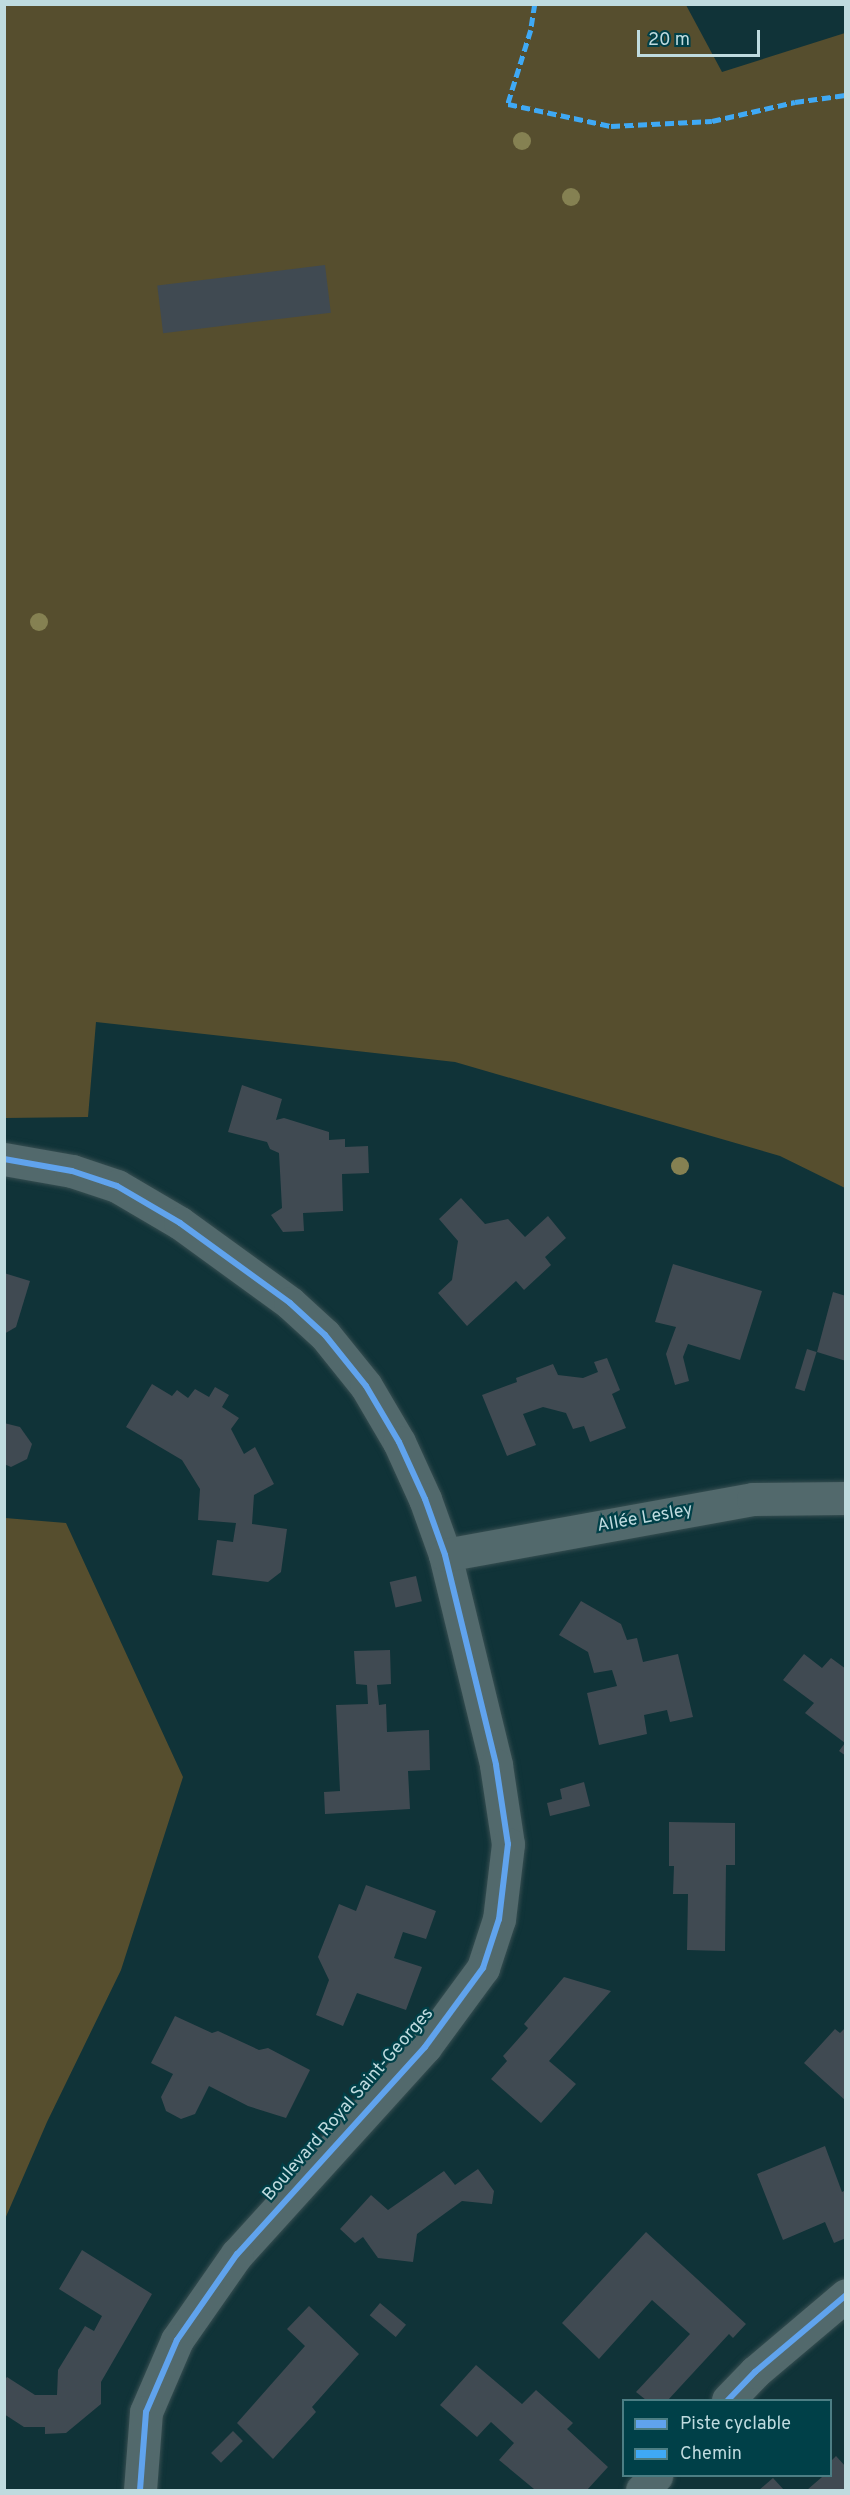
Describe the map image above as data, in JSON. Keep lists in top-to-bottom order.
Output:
{
  "streets": {
    "street": ["Allée Lesley", "Boulevard Royal Saint-Georges"]
  },
  "crossings": [
    ["Allée Lesley", "Boulevard Royal Saint-Georges"]
  ],
  "legend": ["Piste cyclable", "Chemin"],
  "scale_bar": "20 m"
}
